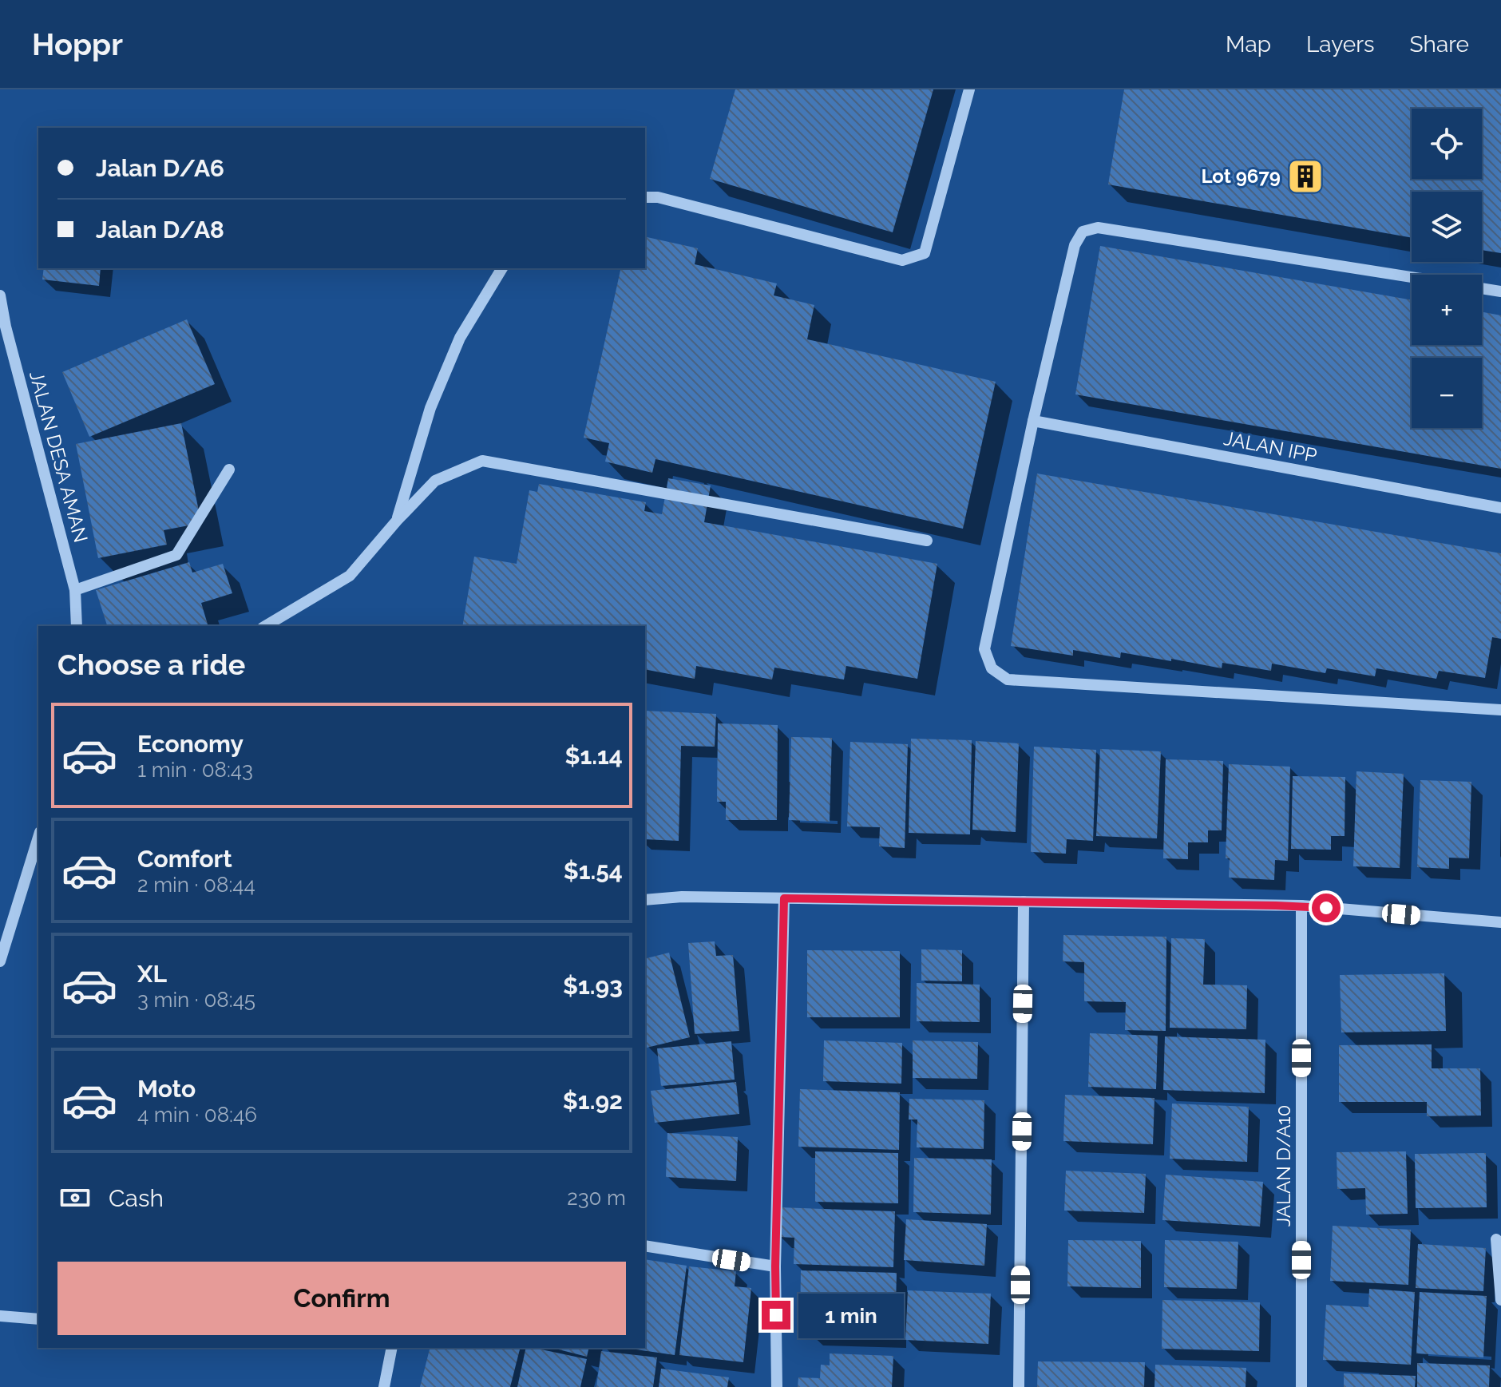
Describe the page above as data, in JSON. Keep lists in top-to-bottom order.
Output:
{
  "streets": {
    "street": ["JALAN IPP", "JALAN DESA AMAN", "JALAN D/A10"]
  },
  "places": {
    "building": ["Lot 9679"]
  },
  "page": {
    "header": "Hoppr",
    "nav": ["Map", "Layers", "Share"],
    "map_buttons": ["+", "−"],
    "banner": ["Jalan D/A6", "Jalan D/A8"],
    "heading": "Choose a ride",
    "list": [
      {
        "name": "Economy",
        "note": "1 min · 08:43",
        "value": "$1.14"
      },
      {
        "name": "Comfort",
        "note": "2 min · 08:44",
        "value": "$1.54"
      },
      {
        "name": "XL",
        "note": "3 min · 08:45",
        "value": "$1.93"
      },
      {
        "name": "Moto",
        "note": "4 min · 08:46",
        "value": "$1.92"
      }
    ],
    "pay": ["Cash", "230 m"],
    "buttons": "Confirm",
    "bubble": "1 min"
  }
}
